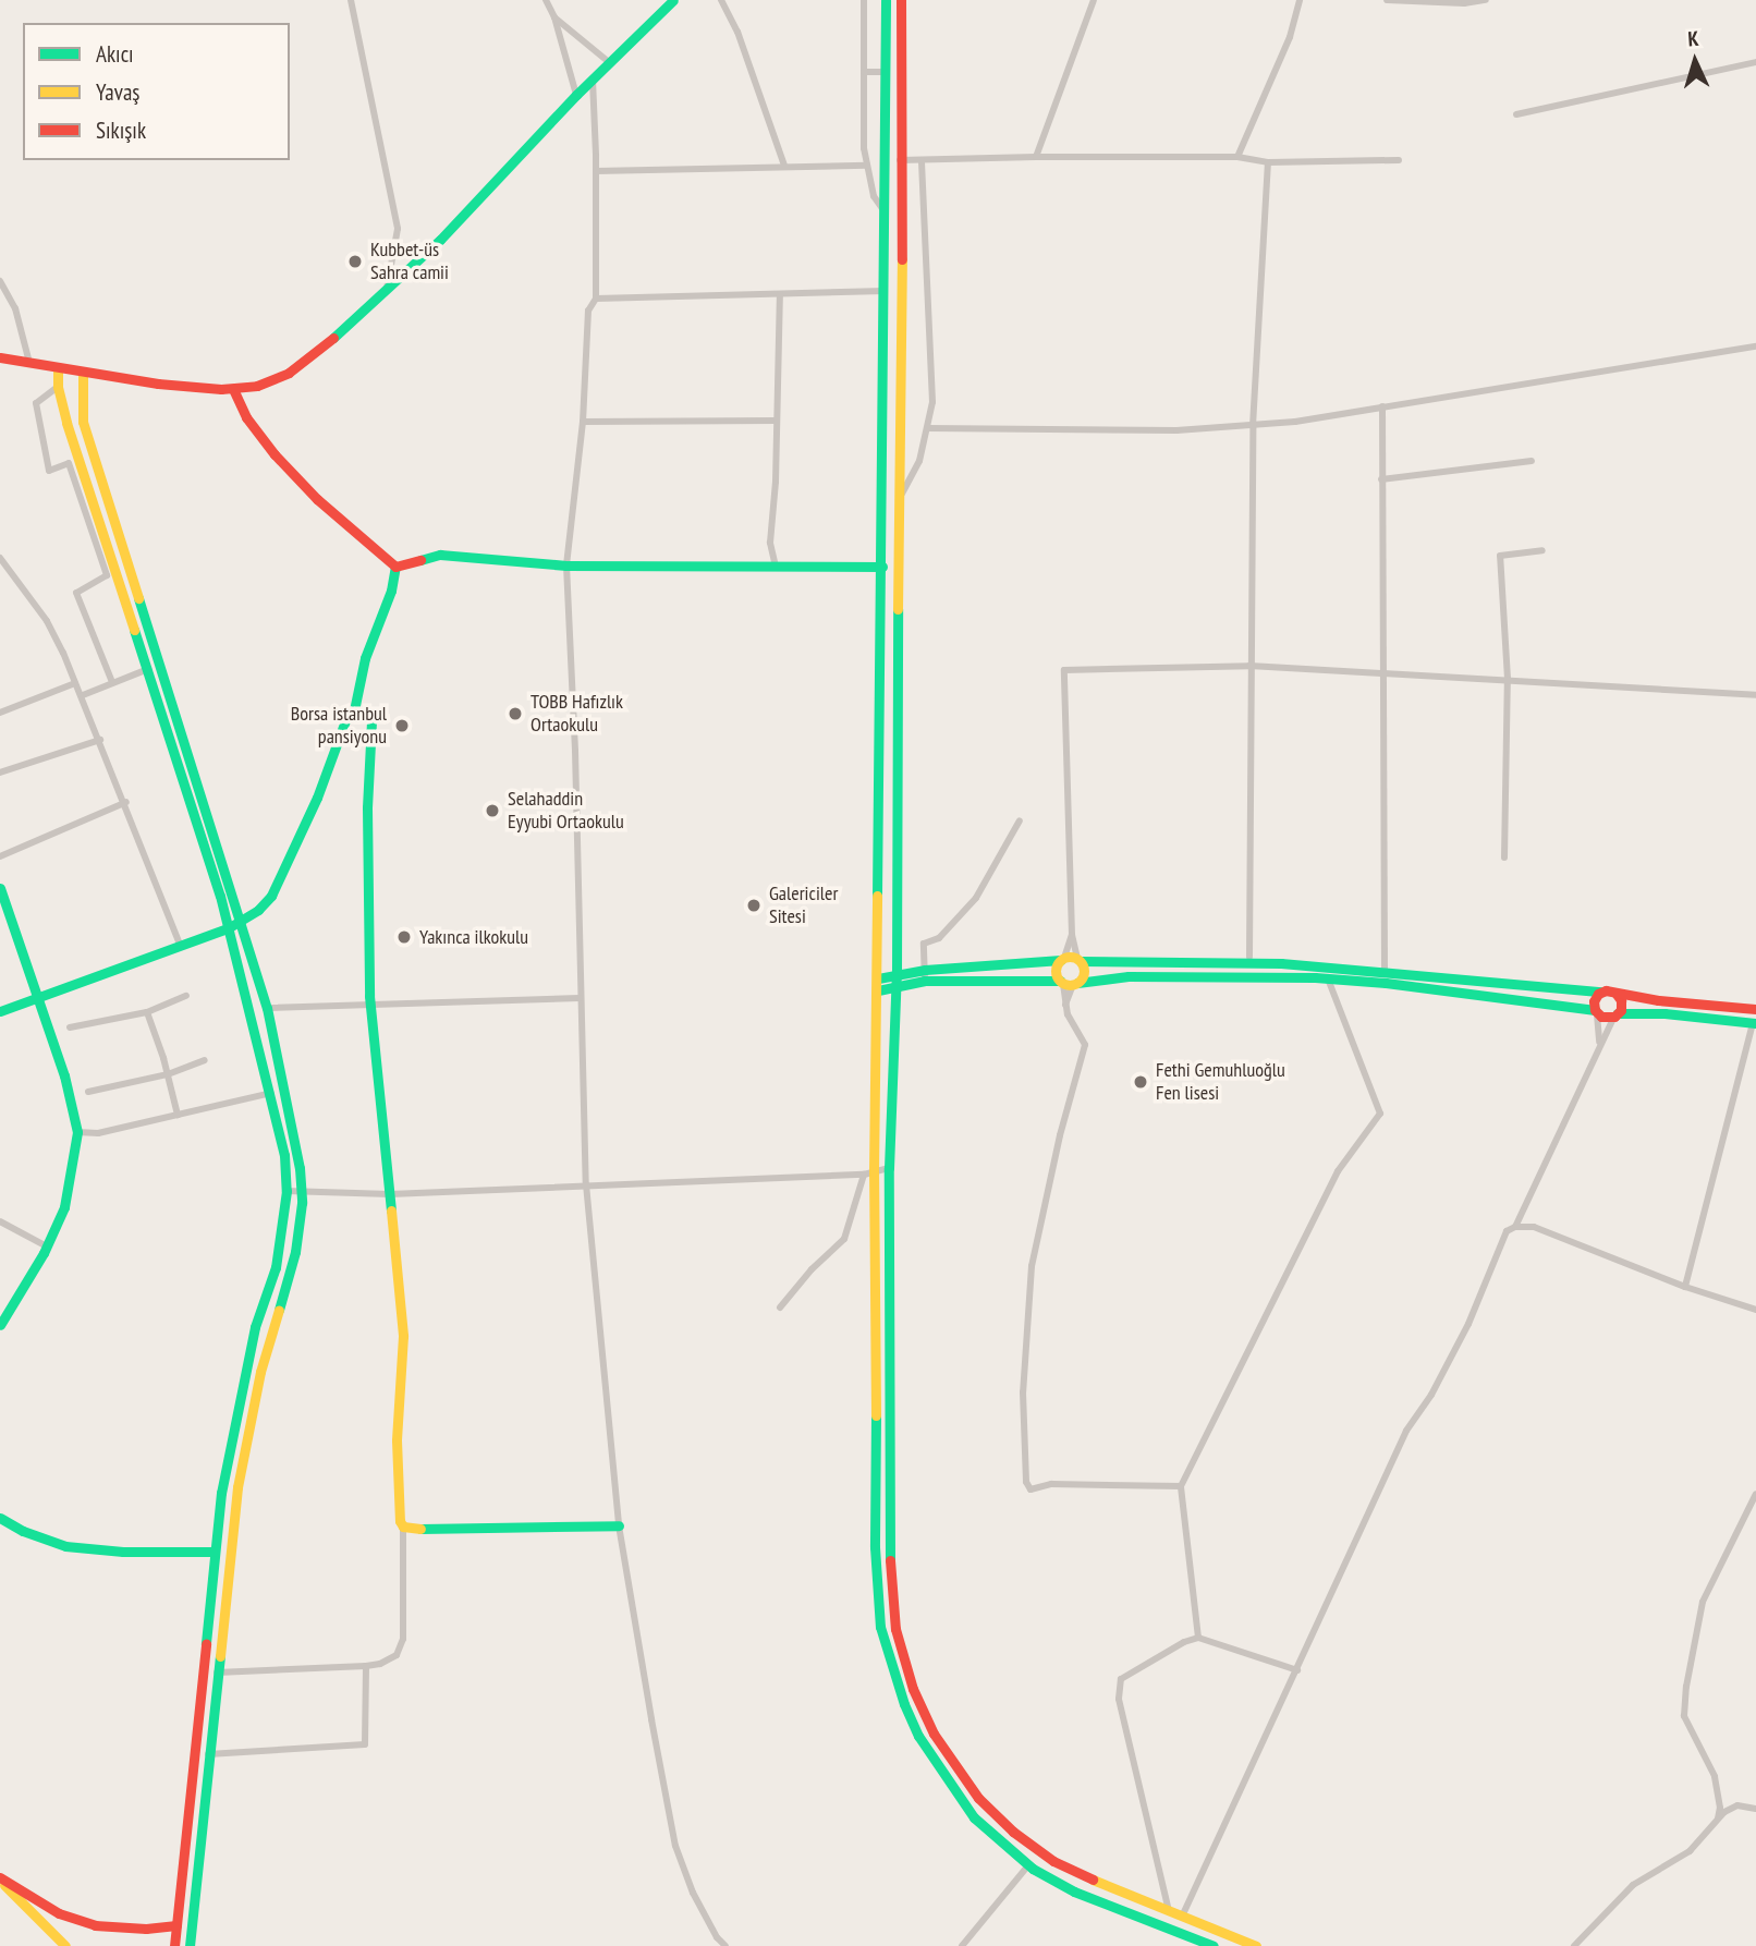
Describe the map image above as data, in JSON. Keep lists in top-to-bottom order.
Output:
{
  "places": [
    "Kubbet-üs Sahra camii",
    "TOBB Hafızlık Ortaokulu",
    "Borsa istanbul pansiyonu",
    "Selahaddin Eyyubi Ortaokulu",
    "Galericiler Sitesi",
    "Yakınca ilkokulu",
    "Fethi Gemuhluoğlu Fen lisesi"
  ],
  "legend": ["Akıcı", "Yavaş", "Sıkışık"],
  "north": "top"
}
